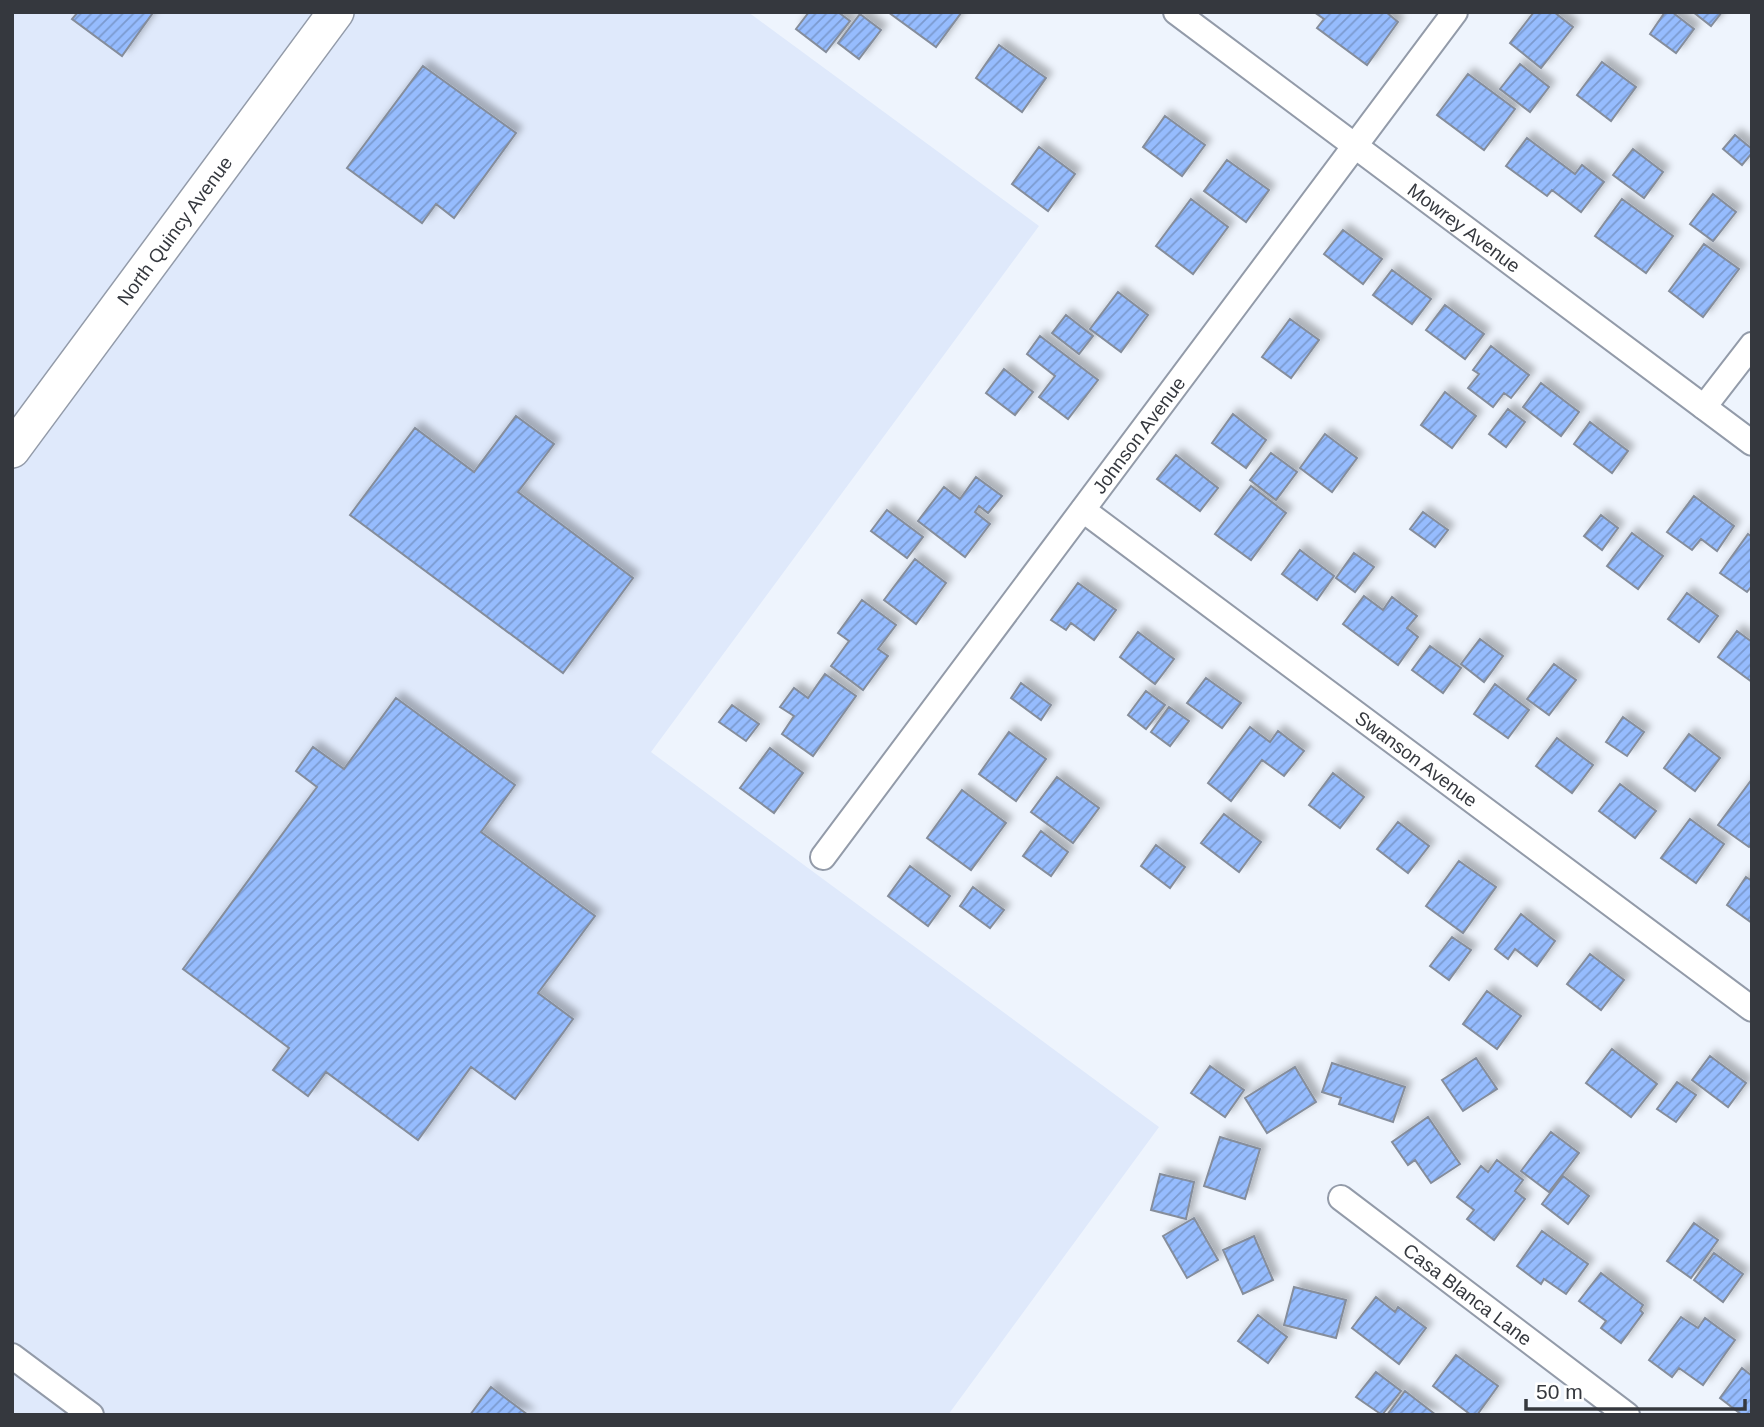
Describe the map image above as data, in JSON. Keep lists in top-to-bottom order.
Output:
{
  "streets": {
    "main road": ["North Quincy Avenue"],
    "street": [
      "Mowrey Avenue",
      "Johnson Avenue",
      "Swanson Avenue",
      "Casa Blanca Lane"
    ]
  },
  "crossings": [
    ["Mowrey Avenue", "Johnson Avenue"],
    ["Johnson Avenue", "Swanson Avenue"]
  ],
  "scale_bar": "50 m"
}
